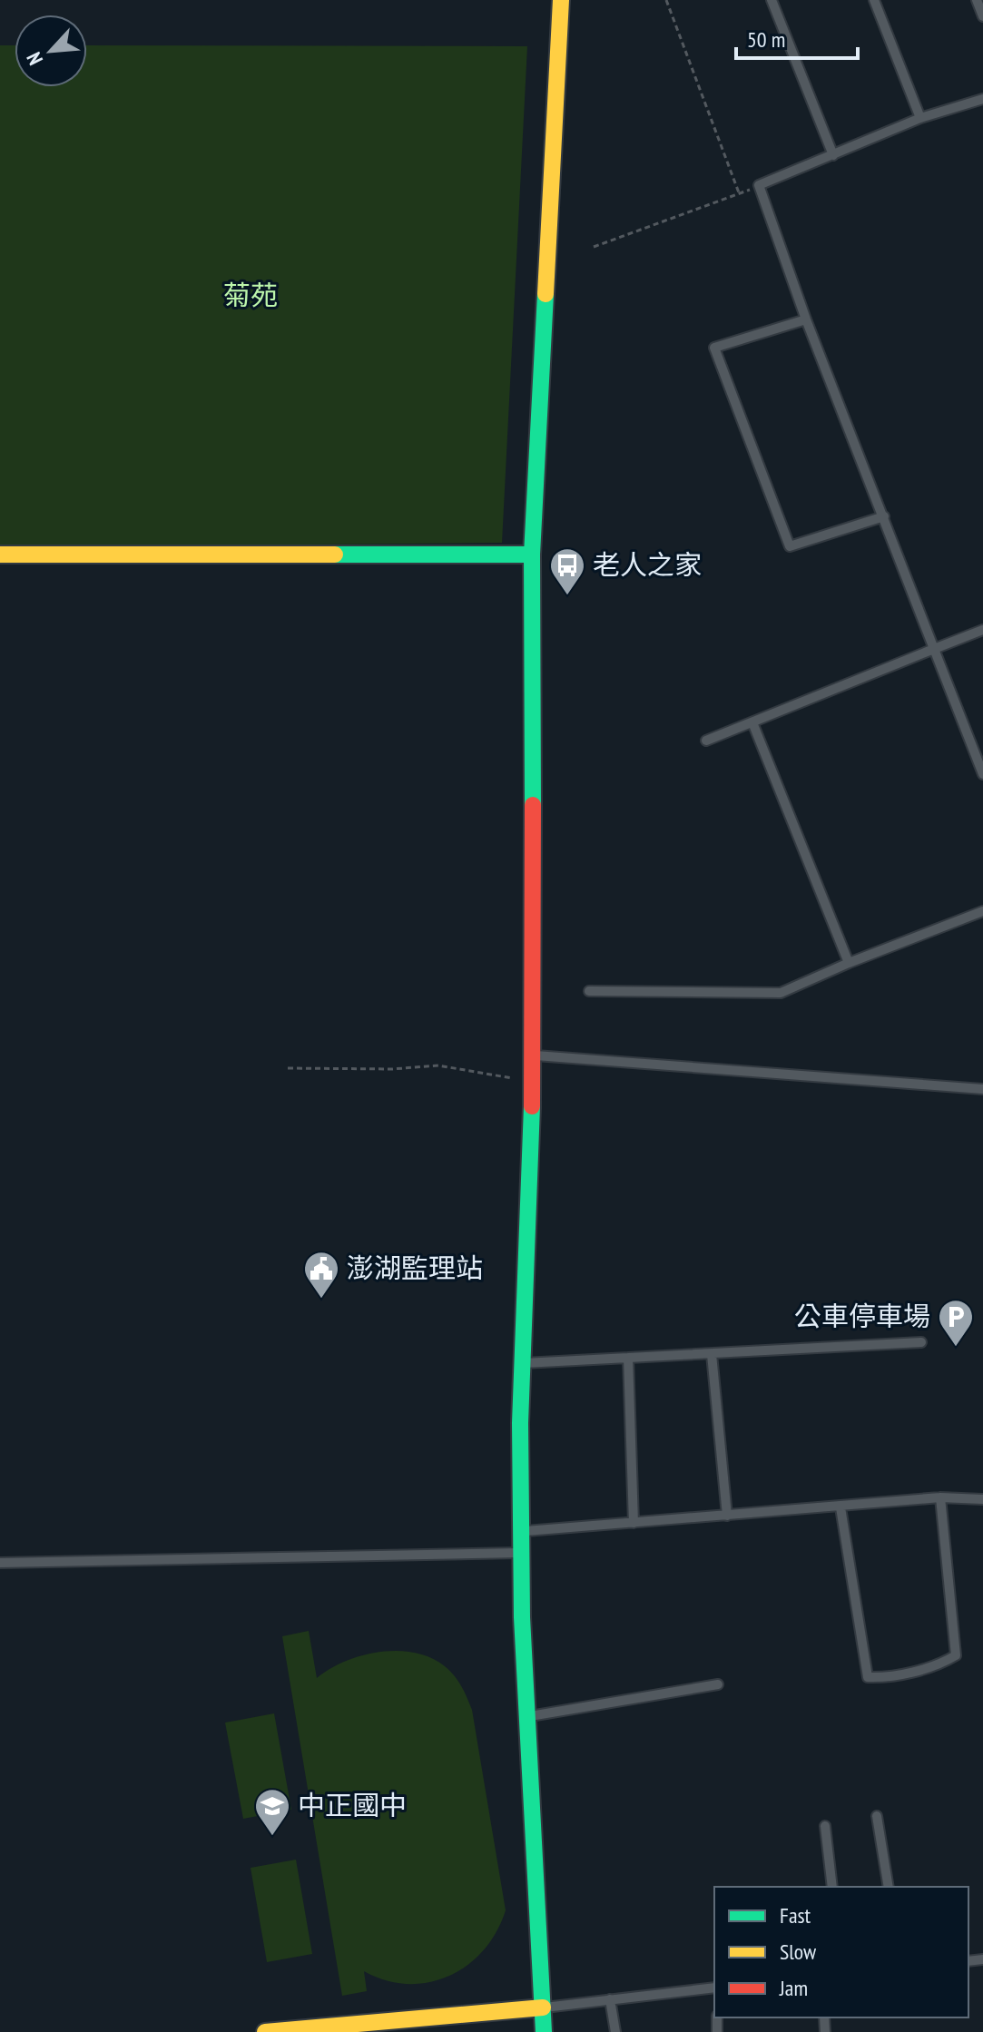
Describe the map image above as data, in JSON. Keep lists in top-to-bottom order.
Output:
{
  "parks": ["菊苑"],
  "places": {
    "bus stop": ["老人之家"],
    "public building": ["澎湖監理站"],
    "parking": ["公車停車場"],
    "school or university": ["中正國中"]
  },
  "legend": ["Fast", "Slow", "Jam"],
  "scale_bar": "50 m",
  "north": "bottom left"
}
